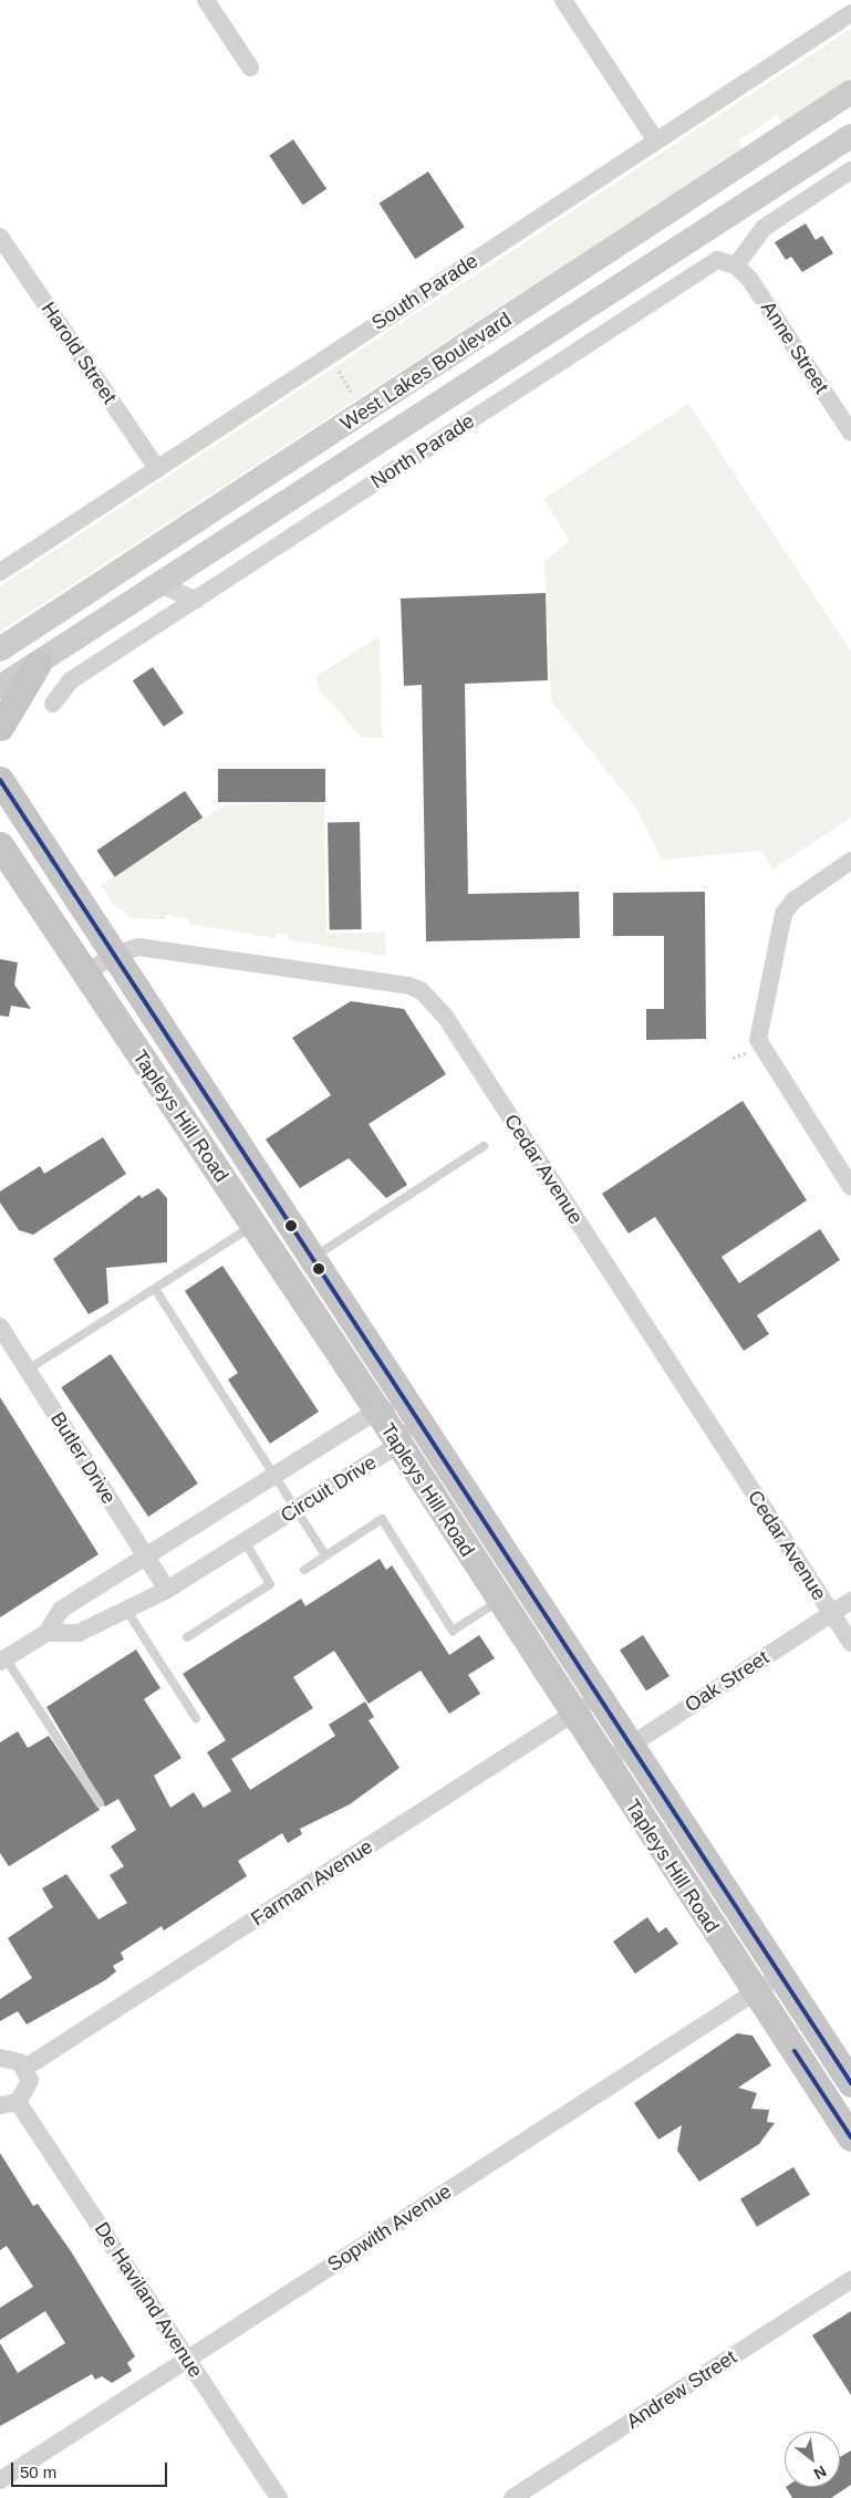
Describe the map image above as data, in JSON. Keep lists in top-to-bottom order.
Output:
{
  "streets": {
    "main road": ["West Lakes Boulevard", "Tapleys Hill Road"],
    "street": [
      "South Parade",
      "Anne Street",
      "Harold Street",
      "North Parade",
      "Cedar Avenue",
      "Butler Drive",
      "Circuit Drive",
      "Oak Street",
      "Farman Avenue",
      "Sopwith Avenue",
      "De Haviland Avenue",
      "Andrew Street"
    ]
  },
  "crossings": [
    ["South Parade", "Harold Street"],
    ["Anne Street", "North Parade"],
    ["Tapleys Hill Road", "Cedar Avenue"],
    ["Tapleys Hill Road", "Circuit Drive"],
    ["Tapleys Hill Road", "Oak Street"],
    ["Tapleys Hill Road", "Farman Avenue"],
    ["Tapleys Hill Road", "Sopwith Avenue"],
    ["Cedar Avenue", "Oak Street"],
    ["Butler Drive", "Circuit Drive"],
    ["Sopwith Avenue", "De Haviland Avenue"]
  ],
  "scale_bar": "50 m",
  "north": "bottom right"
}
